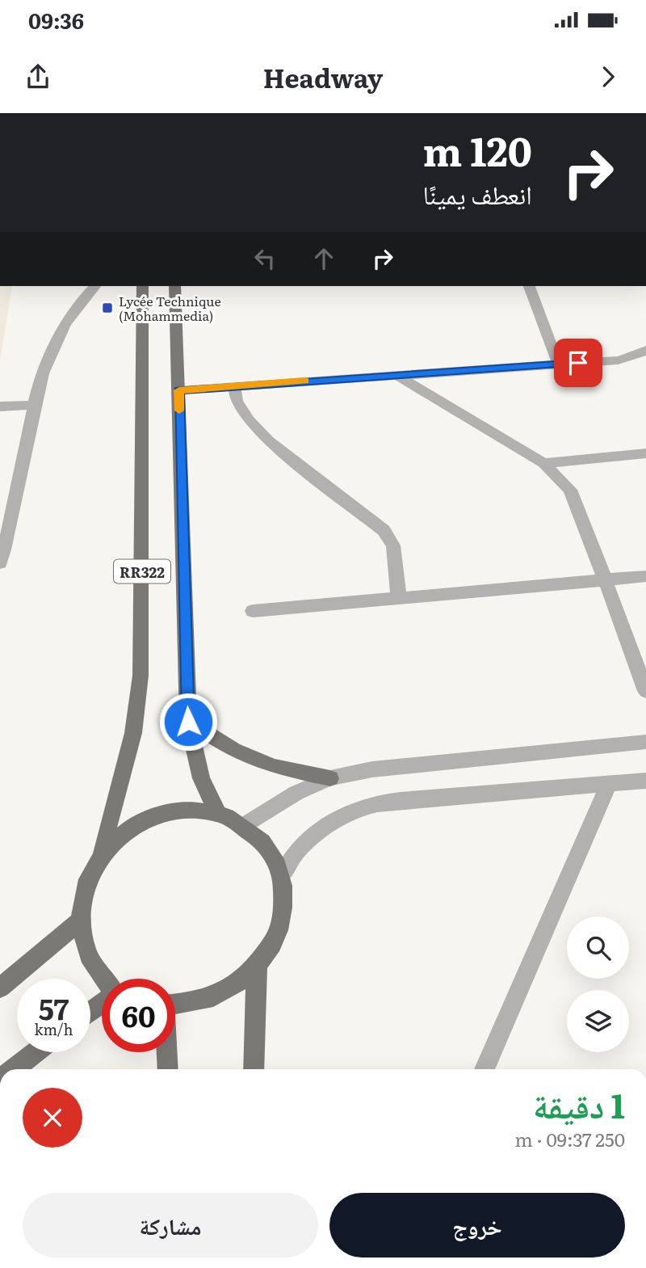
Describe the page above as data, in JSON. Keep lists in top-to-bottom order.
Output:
{
  "streets": {
    "main road": ["RR322"]
  },
  "places": {
    "transit": ["Lycée Technique (Mohammedia)"]
  },
  "page": {
    "status": "09:36",
    "header": "Headway",
    "turn": ["120 m", "انعطف يمينًا"],
    "speed": "57 km/h",
    "limit": "60",
    "heading": ["1 دقيقة", "250 m · 09:37"],
    "buttons": ["خروج", "مشاركة"]
  }
}
